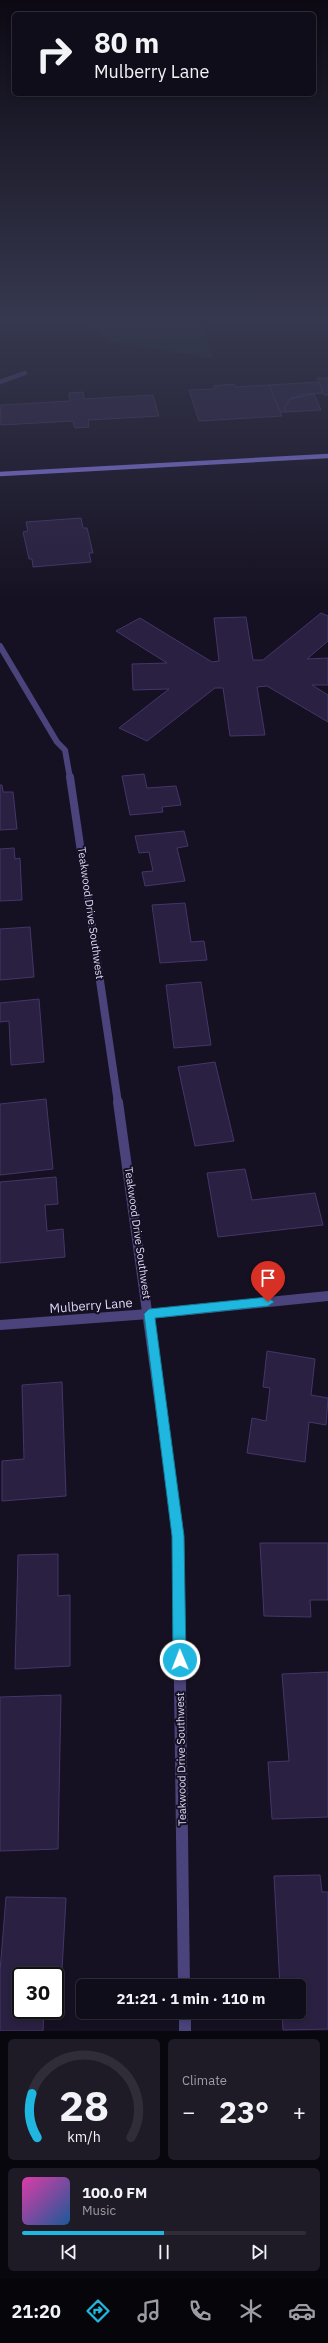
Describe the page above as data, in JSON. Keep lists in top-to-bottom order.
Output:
{
  "streets": {
    "street": ["Teakwood Drive Southwest", "Mulberry Lane"]
  },
  "crossings": [
    ["Teakwood Drive Southwest", "Mulberry Lane"]
  ],
  "page": {
    "turn": ["80 m", "Mulberry Lane"],
    "limit": "30",
    "trip": "21:21 · 1 min · 110 m",
    "tile": "Climate",
    "heat": ["−", "23°", "+"],
    "song": ["100.0 FM", "Music"],
    "tabs": "21:20",
    "gauge": ["28", "km/h"]
  }
}
